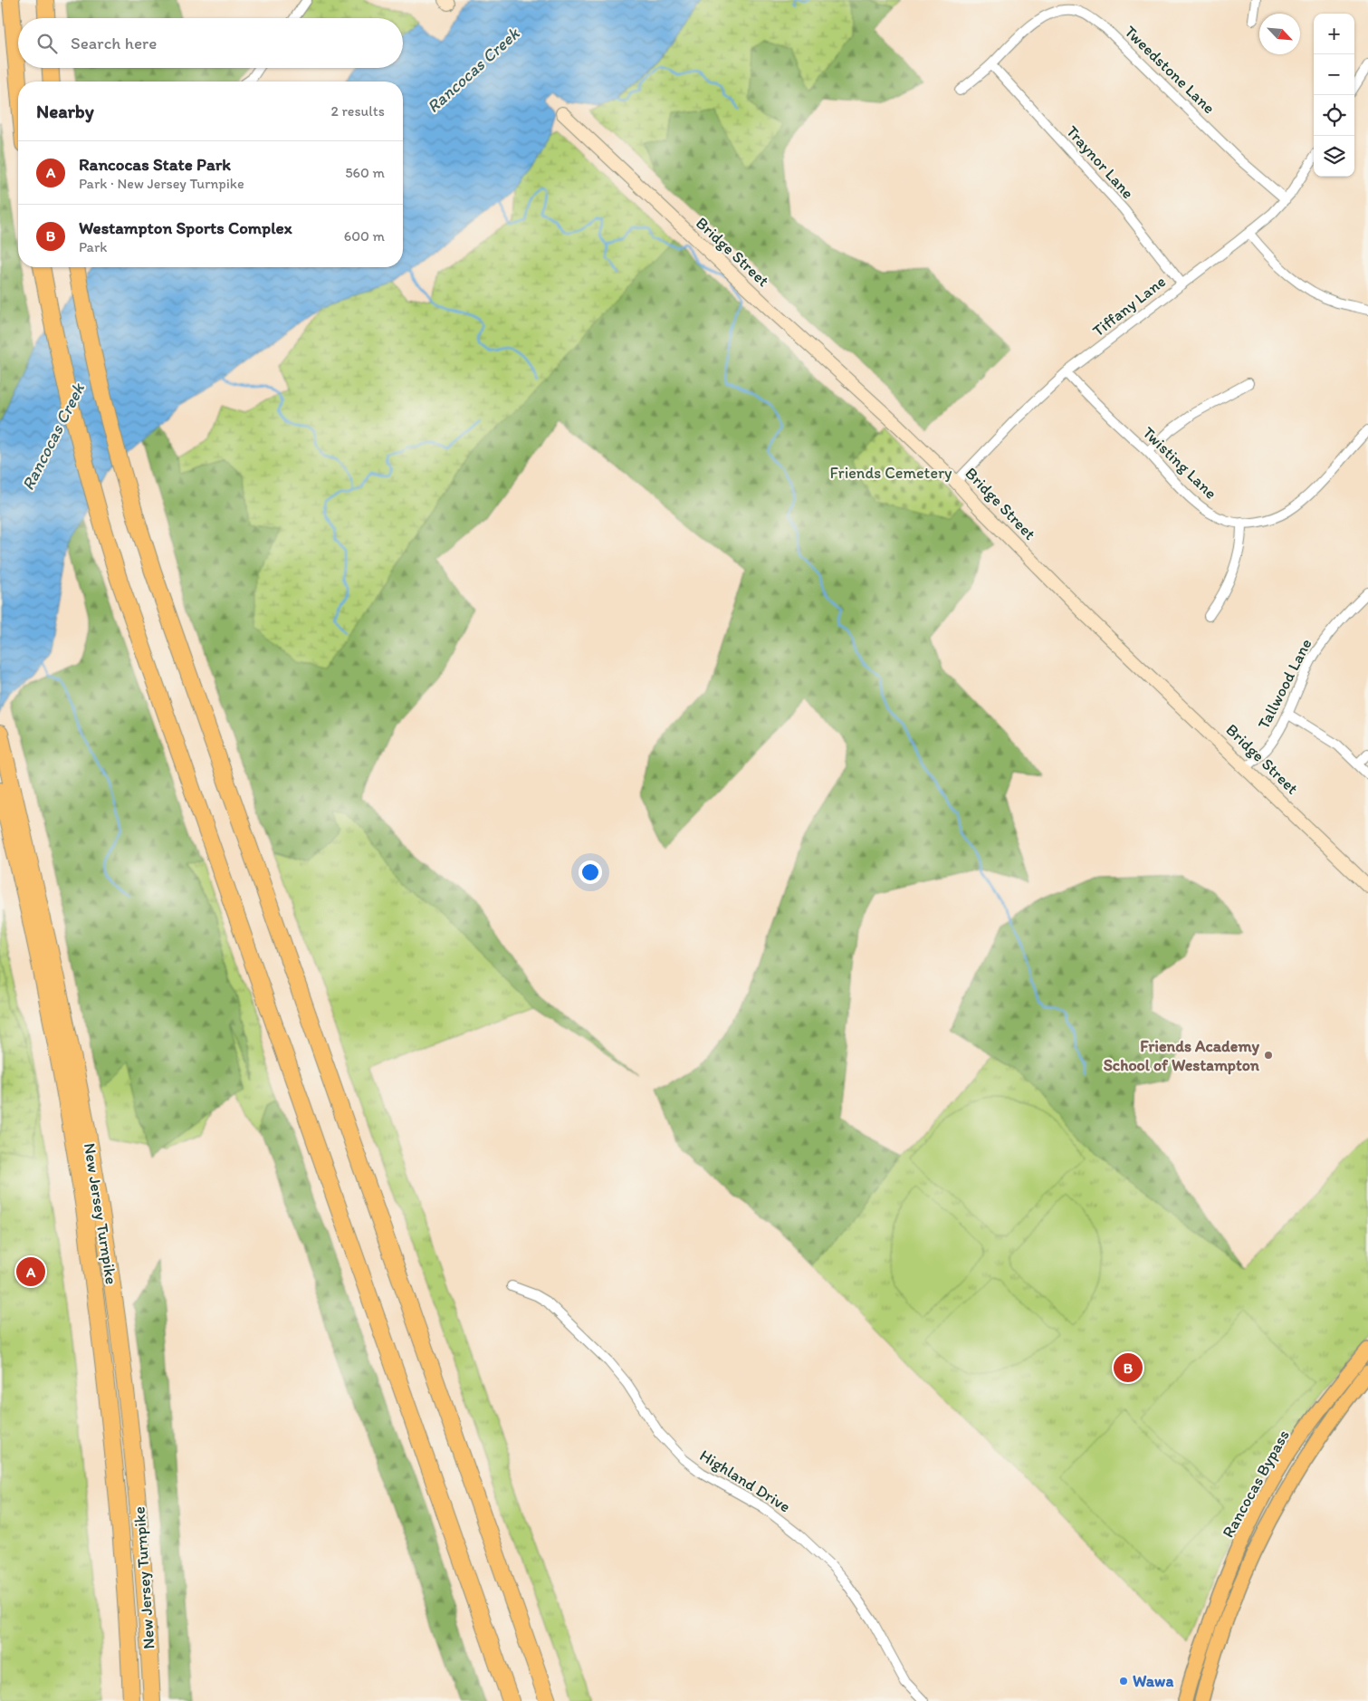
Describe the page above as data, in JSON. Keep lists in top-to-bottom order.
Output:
{
  "streets": {
    "highway": ["New Jersey Turnpike"],
    "main road": ["Bridge Street", "Rancocas Bypass"],
    "street": [
      "Tweedstone Lane",
      "Traynor Lane",
      "Tiffany Lane",
      "Twisting Lane",
      "Tallwood Lane",
      "Highland Drive"
    ]
  },
  "crossings": [
    ["Tweedstone Lane", "Traynor Lane"],
    ["Tweedstone Lane", "Tiffany Lane"],
    ["Traynor Lane", "Tiffany Lane"],
    ["Bridge Street", "Tiffany Lane"],
    ["Bridge Street", "Tallwood Lane"],
    ["Tiffany Lane", "Twisting Lane"]
  ],
  "water": ["Rancocas Creek"],
  "parks": ["Friends Cemetery"],
  "places": ["Friends Academy School of Westampton", "Wawa"],
  "north": "bottom right",
  "page": {
    "map_buttons": ["+", "−"],
    "search": "Search here",
    "heading": ["Nearby", "2 results"],
    "list": [
      {
        "mark": "A",
        "name": "Rancocas State Park",
        "note": "Park · New Jersey Turnpike",
        "value": "560 m"
      },
      {
        "mark": "B",
        "name": "Westampton Sports Complex",
        "note": "Park",
        "value": "600 m"
      }
    ],
    "pins": ["A", "B"]
  }
}
